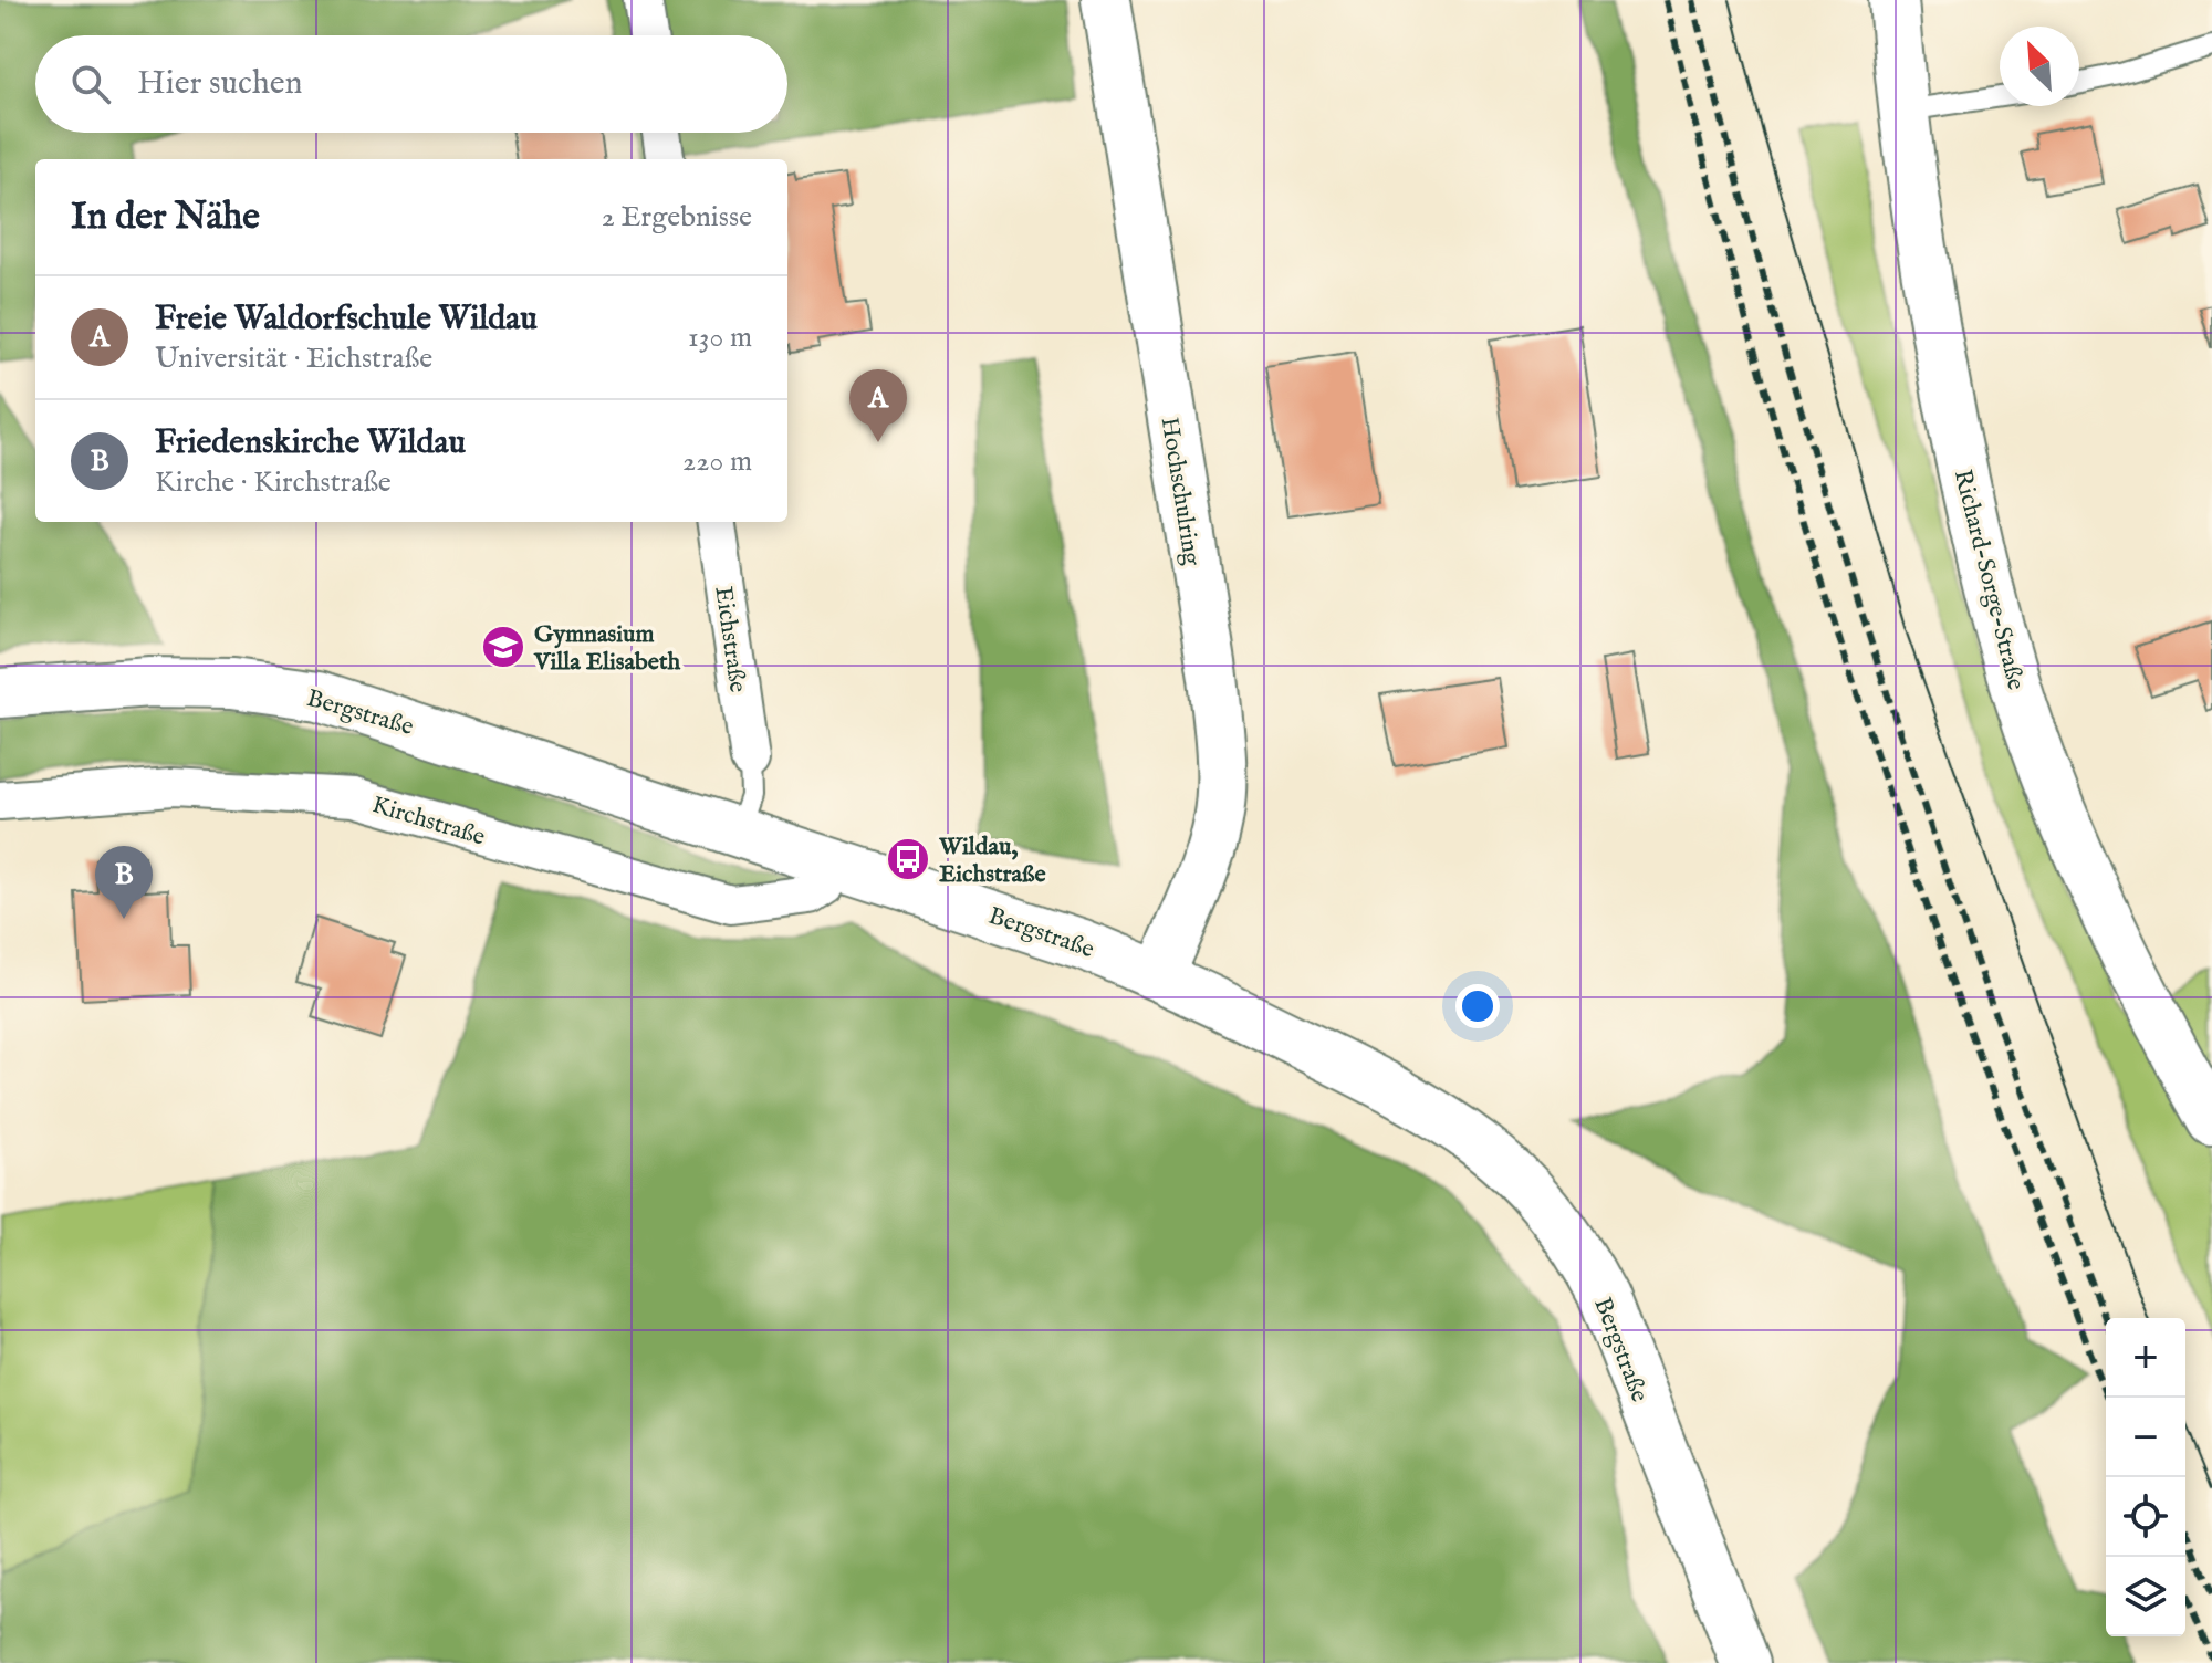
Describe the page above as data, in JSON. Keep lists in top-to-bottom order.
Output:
{
  "streets": {
    "street": [
      "Hochschulring",
      "Richard-Sorge-Straße",
      "Eichstraße",
      "Bergstraße",
      "Kirchstraße"
    ]
  },
  "crossings": [
    ["Hochschulring", "Bergstraße"],
    ["Bergstraße", "Kirchstraße"]
  ],
  "places": {
    "school or university": ["Gymnasium Villa Elisabeth"],
    "bus stop": ["Wildau, Eichstraße"]
  },
  "north": "top left",
  "page": {
    "search": "Hier suchen",
    "heading": ["In der Nähe", "2 Ergebnisse"],
    "list": [
      {
        "mark": "A",
        "name": "Freie Waldorfschule Wildau",
        "note": "Universität · Eichstraße",
        "value": "130 m"
      },
      {
        "mark": "B",
        "name": "Friedenskirche Wildau",
        "note": "Kirche · Kirchstraße",
        "value": "220 m"
      }
    ],
    "pins": ["A", "B"],
    "map_buttons": ["+", "−"]
  }
}
